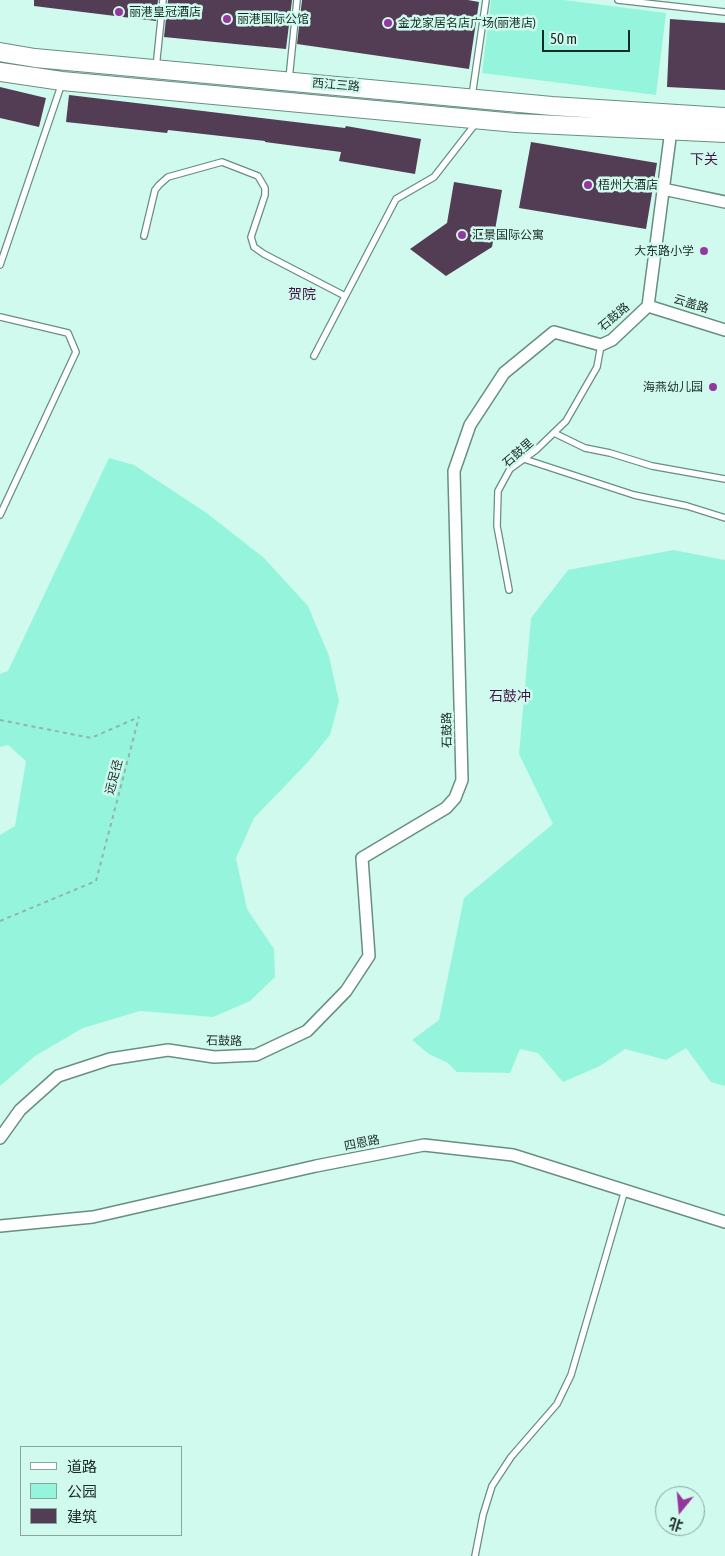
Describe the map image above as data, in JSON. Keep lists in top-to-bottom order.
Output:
{
  "streets": {
    "main road": ["西江三路"],
    "street": ["云盖路", "石鼓路", "四恩路"],
    "lane": ["石鼓里"],
    "path": ["远足径"]
  },
  "crossings": [
    ["西江三路", "石鼓路"],
    ["云盖路", "石鼓路"],
    ["石鼓路", "石鼓里"]
  ],
  "districts": ["下关", "贺院", "石鼓冲"],
  "places": [
    "丽港皇冠酒店",
    "丽港国际公馆",
    "金龙家居名店广场(丽港店)",
    "梧州大酒店",
    "汇景国际公寓",
    "大东路小学",
    "海燕幼儿园"
  ],
  "legend": ["道路", "公园", "建筑"],
  "scale_bar": "50 m",
  "north": "bottom"
}
